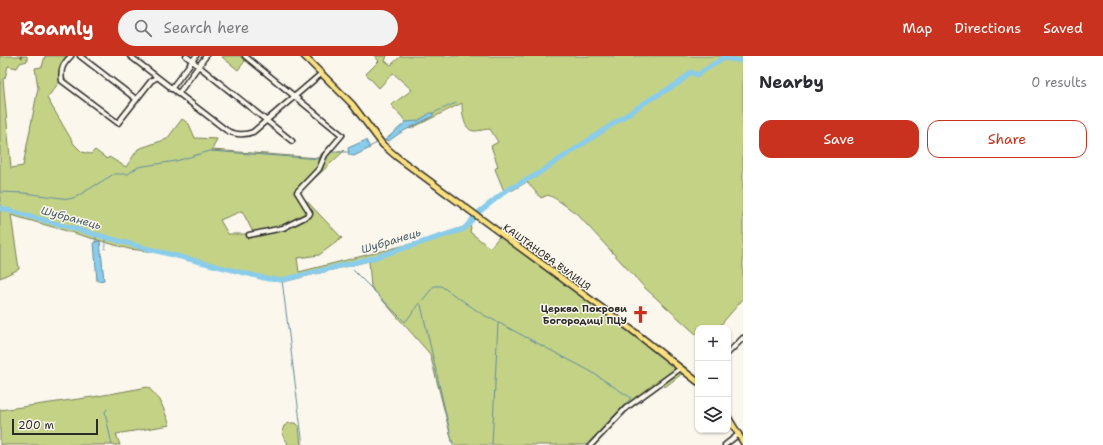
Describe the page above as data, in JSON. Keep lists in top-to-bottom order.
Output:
{
  "streets": {
    "main road": ["КАШТАНОВА ВУЛИЦЯ"]
  },
  "water": ["Шубранець"],
  "places": {
    "church": ["Церква Покрови Богородиці ПЦУ"]
  },
  "scale_bar": "200 m",
  "page": {
    "header": "Roamly",
    "search": "Search here",
    "nav": ["Map", "Directions", "Saved"],
    "heading": ["Nearby", "0 results"],
    "buttons": ["Save", "Share"],
    "map_buttons": ["+", "−"],
    "scale": "200 m"
  }
}
